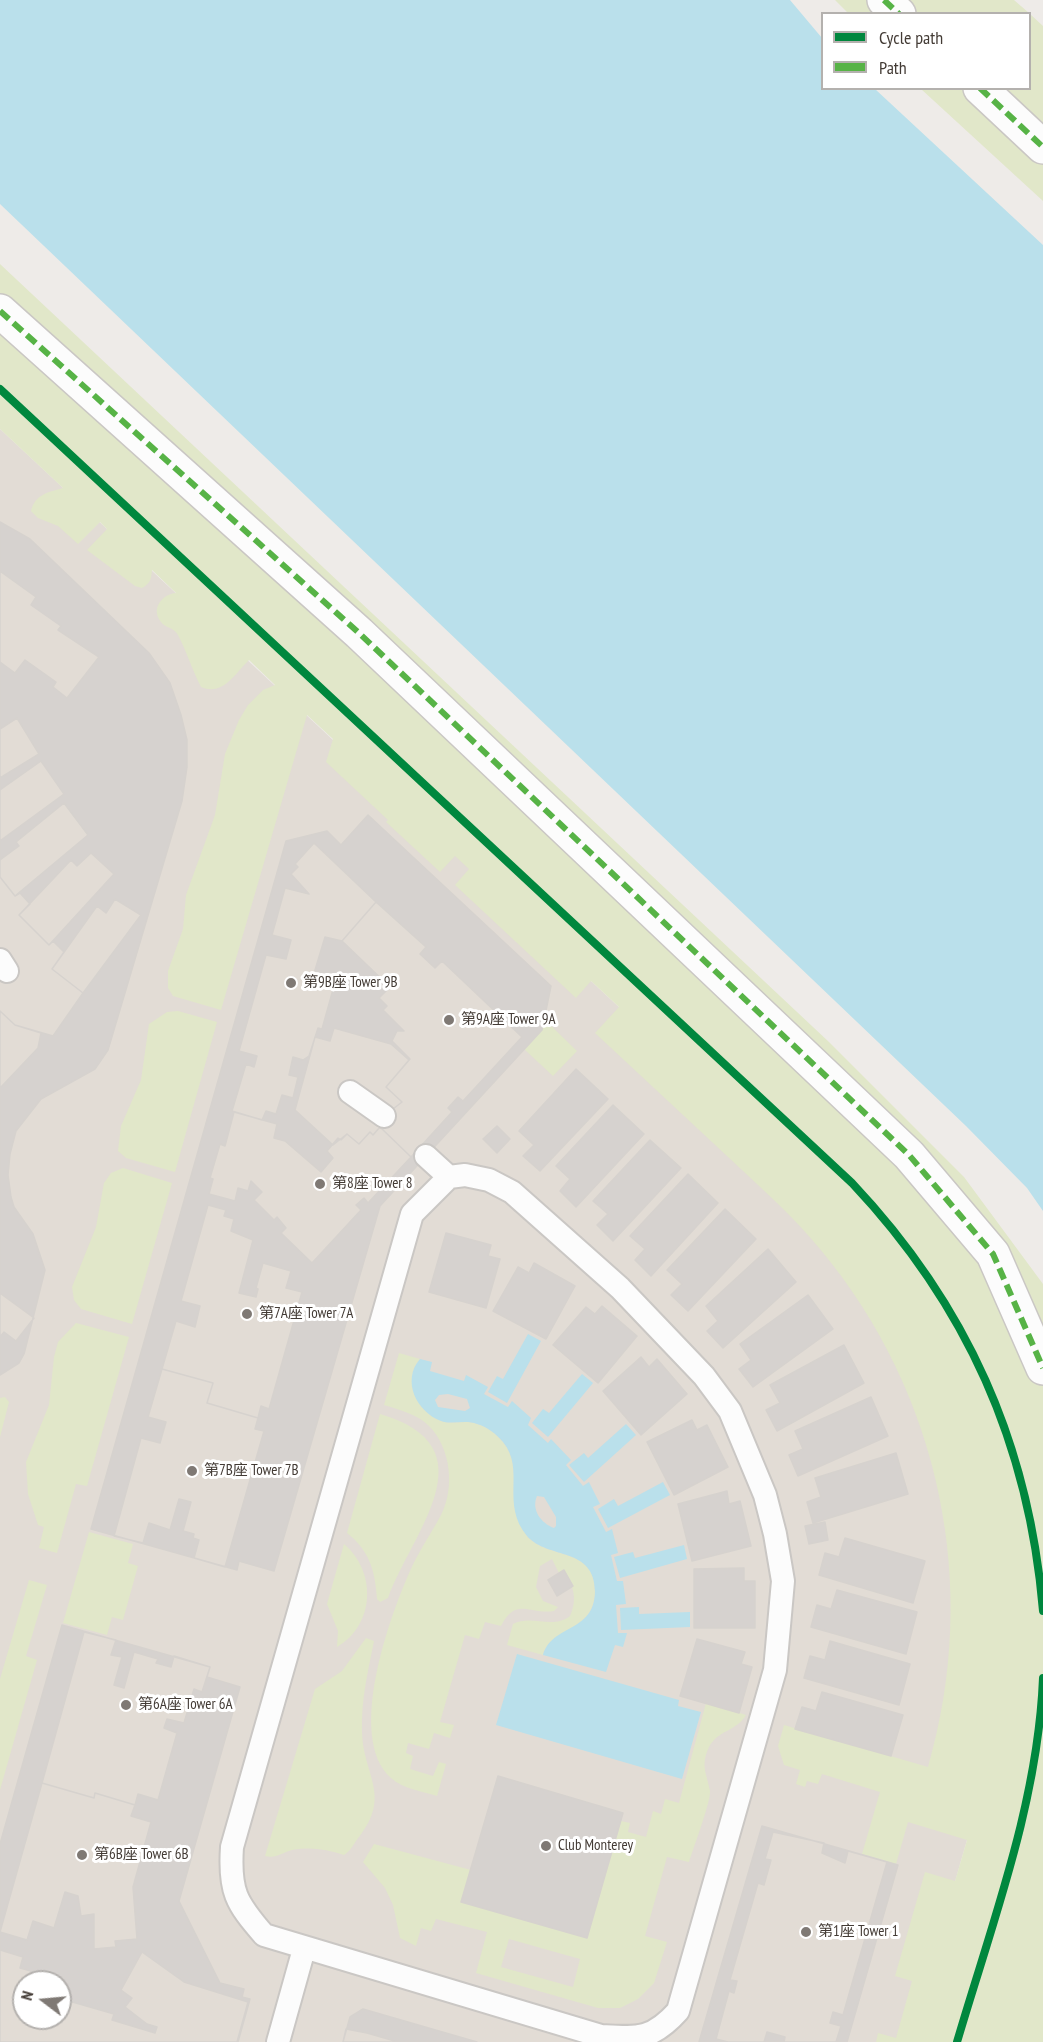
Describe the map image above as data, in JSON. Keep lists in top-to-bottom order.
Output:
{
  "places": [
    "第9B座 Tower 9B",
    "第9A座 Tower 9A",
    "第8座 Tower 8",
    "第7A座 Tower 7A",
    "第7B座 Tower 7B",
    "第6A座 Tower 6A",
    "Club Monterey",
    "第6B座 Tower 6B",
    "第1座 Tower 1"
  ],
  "legend": ["Cycle path", "Path"],
  "north": "left"
}
